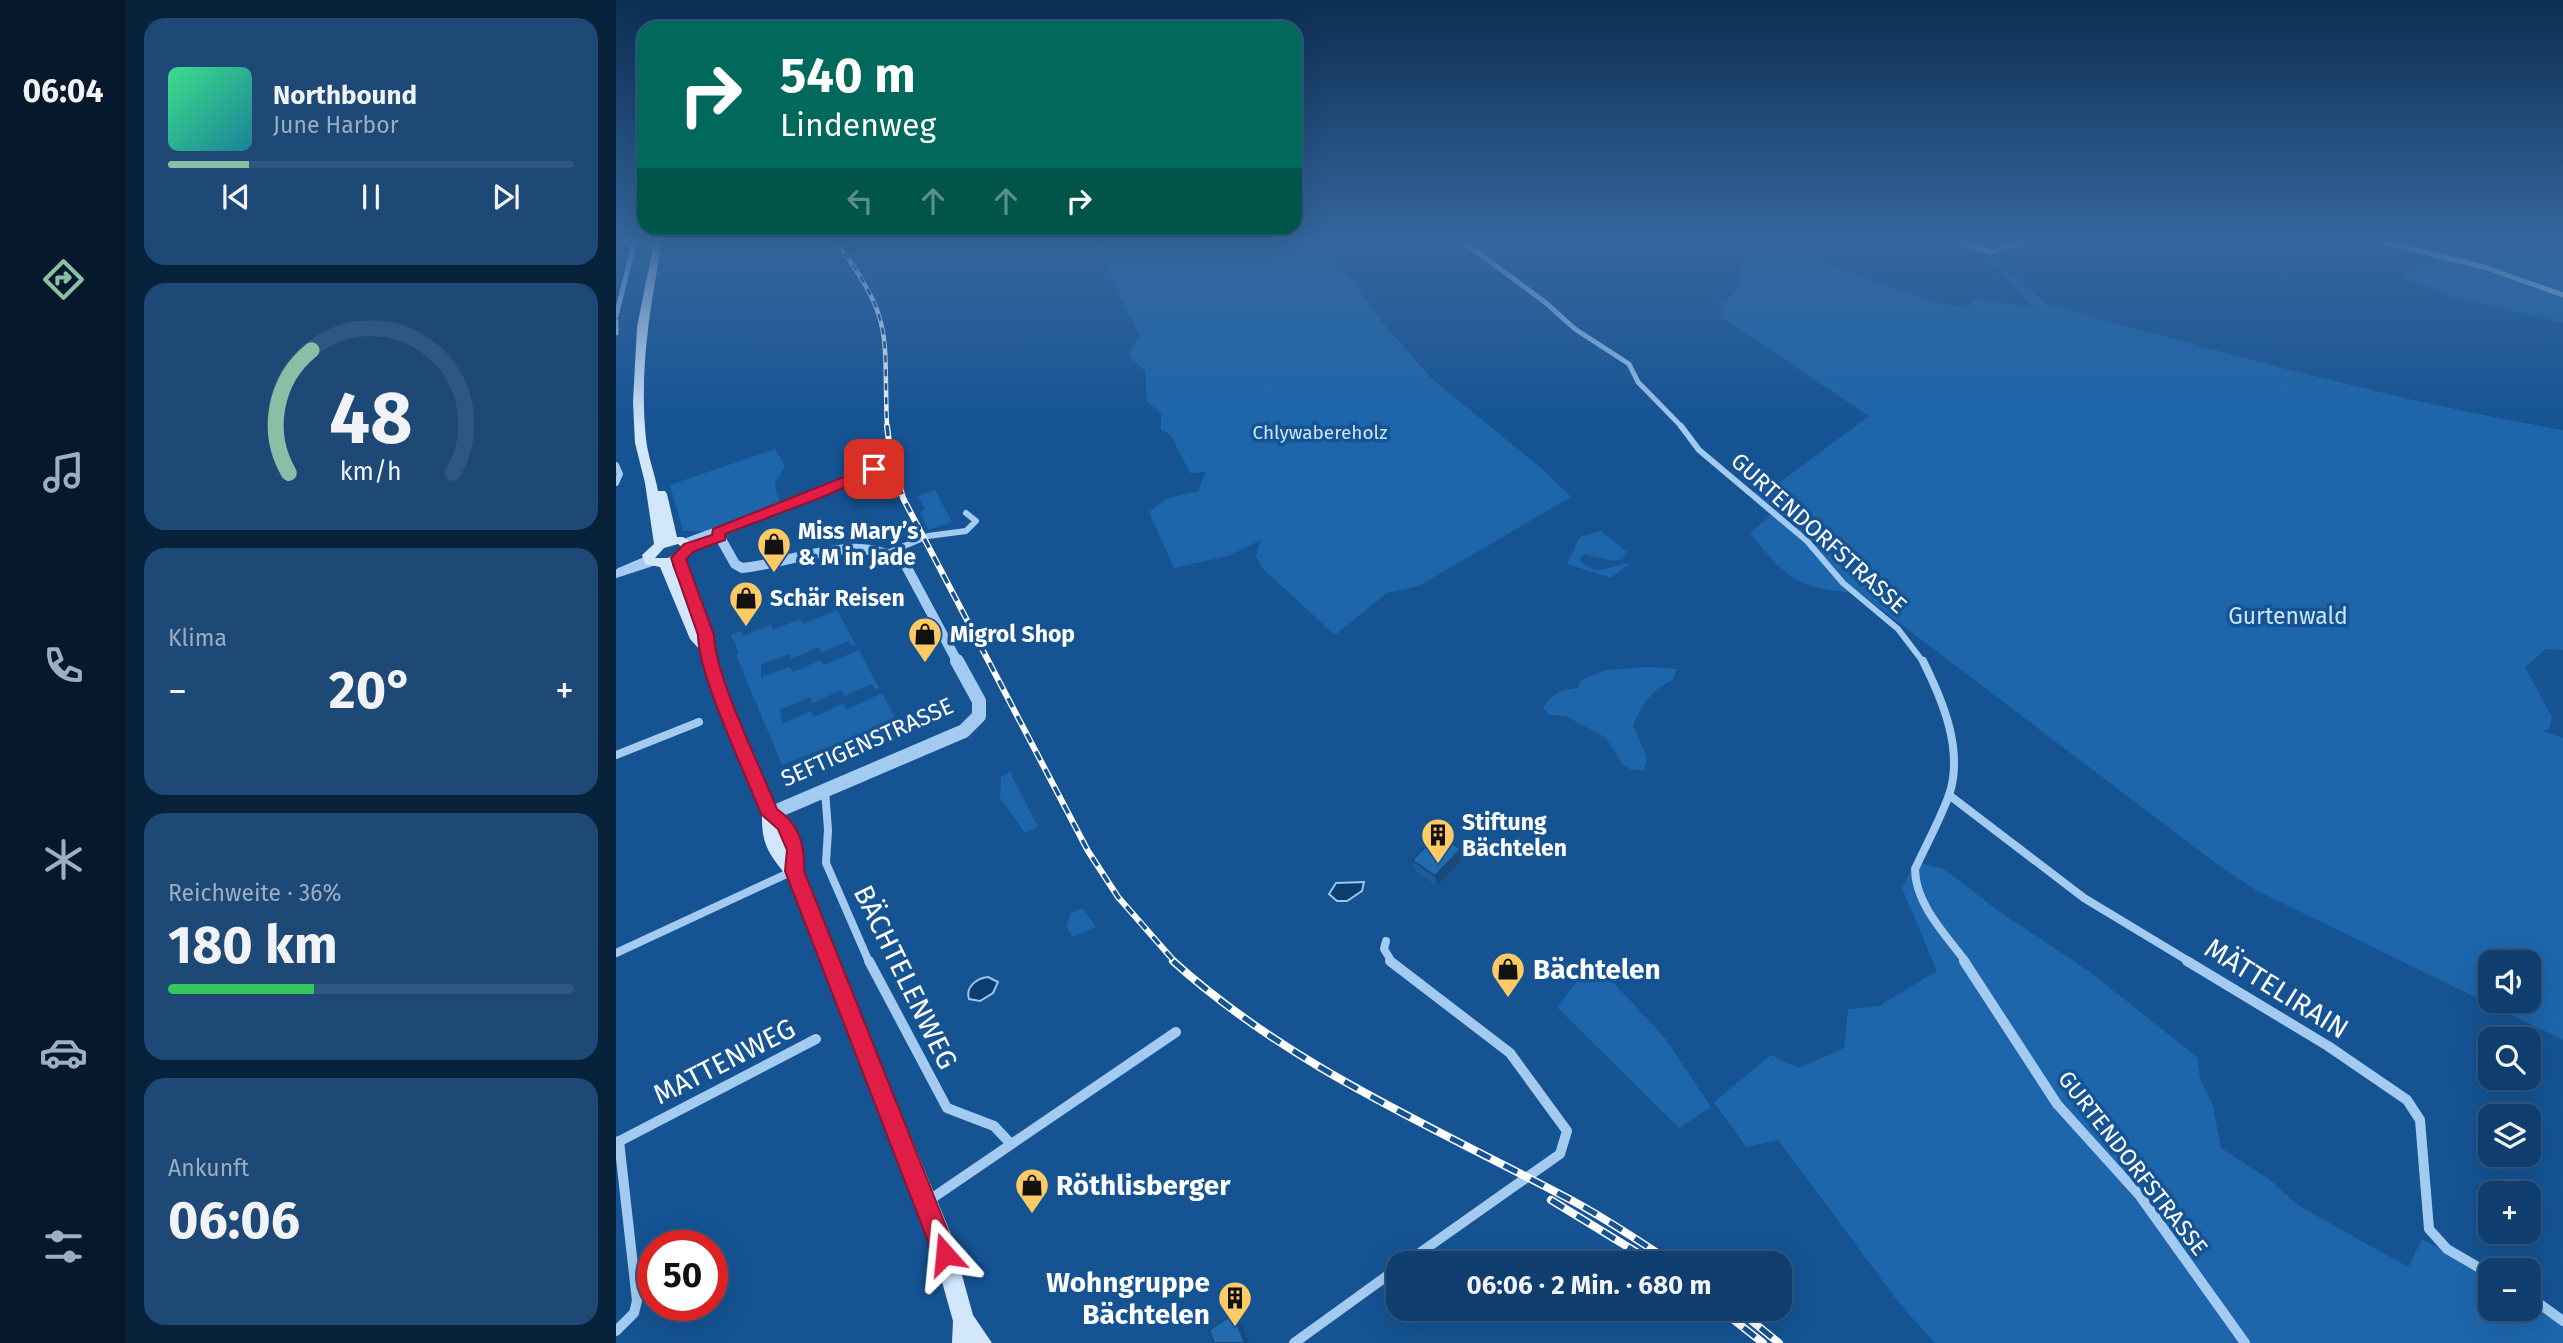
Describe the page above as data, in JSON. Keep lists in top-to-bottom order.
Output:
{
  "streets": {
    "main road": ["SEFTIGENSTRASSE"],
    "street": [
      "GURTENDORFSTRASSE",
      "BÄCHTELENWEG",
      "MÄTTELIRAIN",
      "MATTENWEG"
    ]
  },
  "crossings": [
    ["GURTENDORFSTRASSE", "MÄTTELIRAIN"],
    ["SEFTIGENSTRASSE", "BÄCHTELENWEG"]
  ],
  "parks": ["Chlywabereholz", "Gurtenwald"],
  "places": {
    "shop": [
      "Miss Mary’s & M in Jade",
      "Schär Reisen",
      "Migrol Shop",
      "Bächtelen",
      "Röthlisberger"
    ],
    "building": ["Stiftung Bächtelen", "Wohngruppe Bächtelen"]
  },
  "page": {
    "tabs": "06:04",
    "turn": ["540 m", "Lindenweg"],
    "song": ["Northbound", "June Harbor"],
    "tile": [
      "Klima",
      ["Reichweite · 36%", "180 km"],
      ["Ankunft", "06:06"]
    ],
    "heat": ["−", "20°", "+"],
    "map_buttons": ["+", "−"],
    "limit": "50",
    "trip": "06:06 · 2 Min. · 680 m",
    "gauge": ["48", "km/h"]
  }
}
